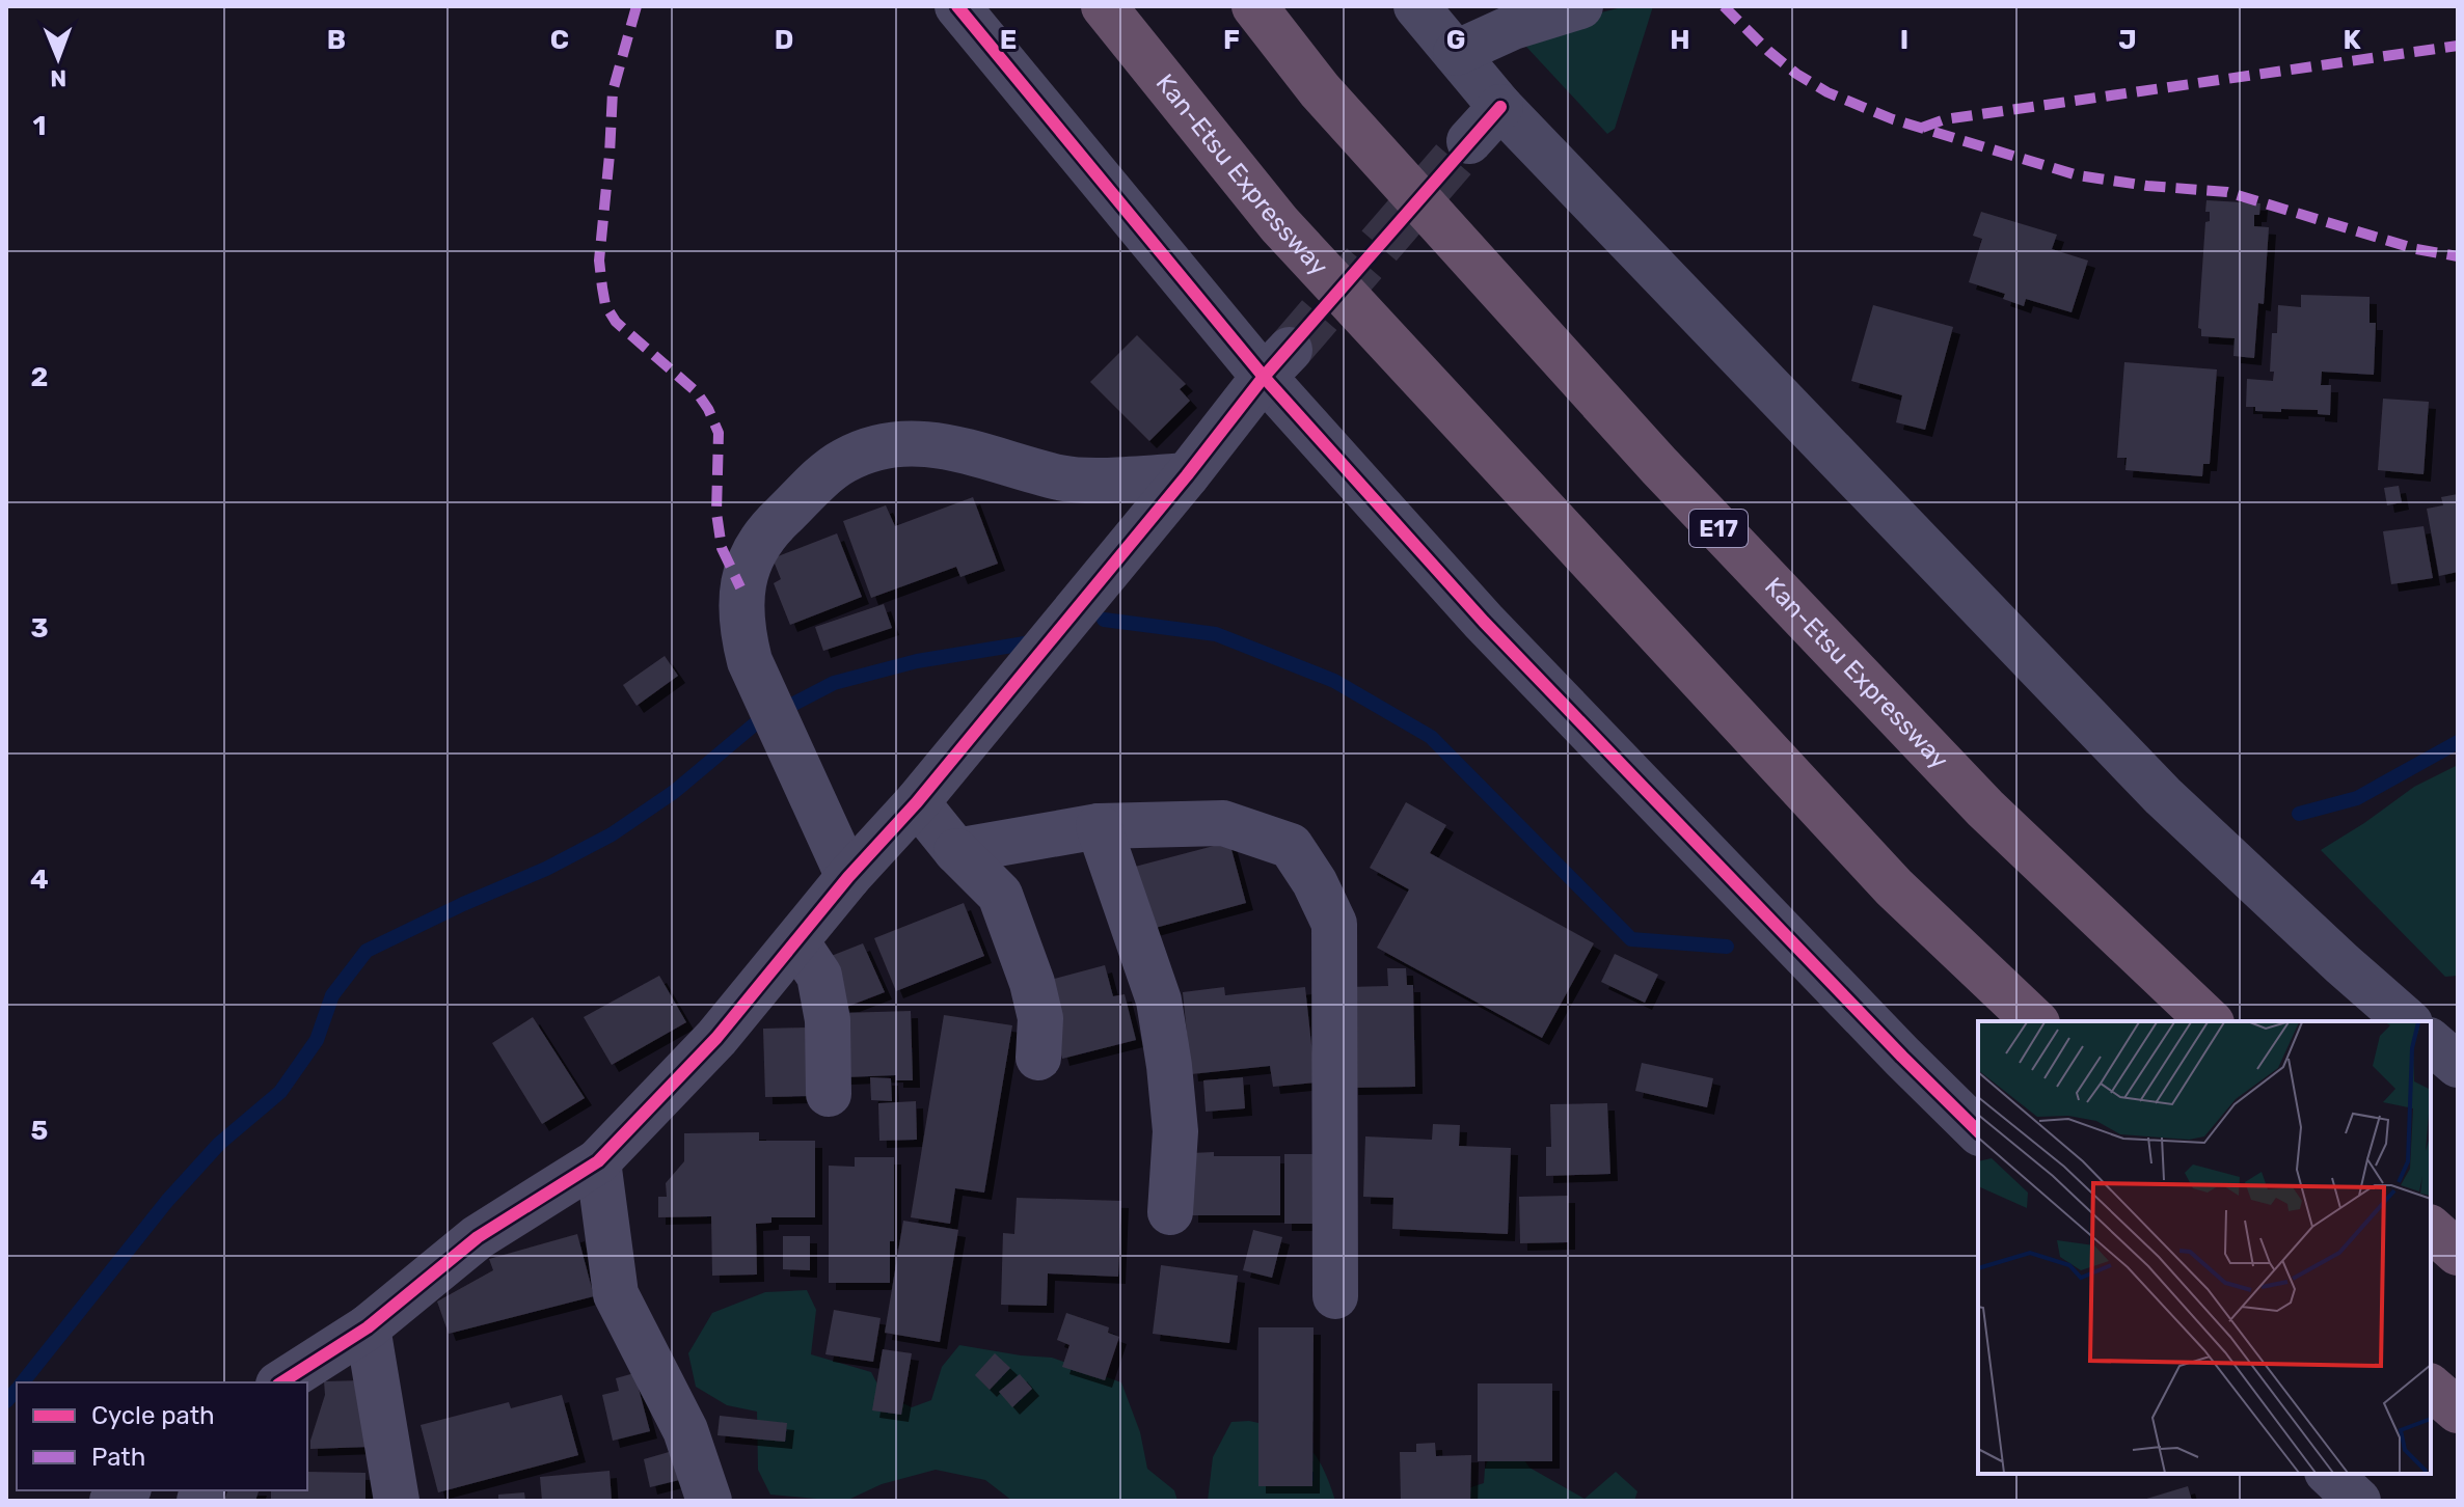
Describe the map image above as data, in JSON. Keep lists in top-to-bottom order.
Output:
{
  "streets": {
    "highway": ["Kan-Etsu Expressway", "E17"]
  },
  "legend": ["Cycle path", "Path"],
  "north": "bottom",
  "grid": {
    "columns": [
      "B",
      "C",
      "D",
      "E",
      "F",
      "G",
      "H",
      "I",
      "J",
      "K"
    ],
    "rows": [
      "1",
      "2",
      "3",
      "4",
      "5"
    ]
  }
}
